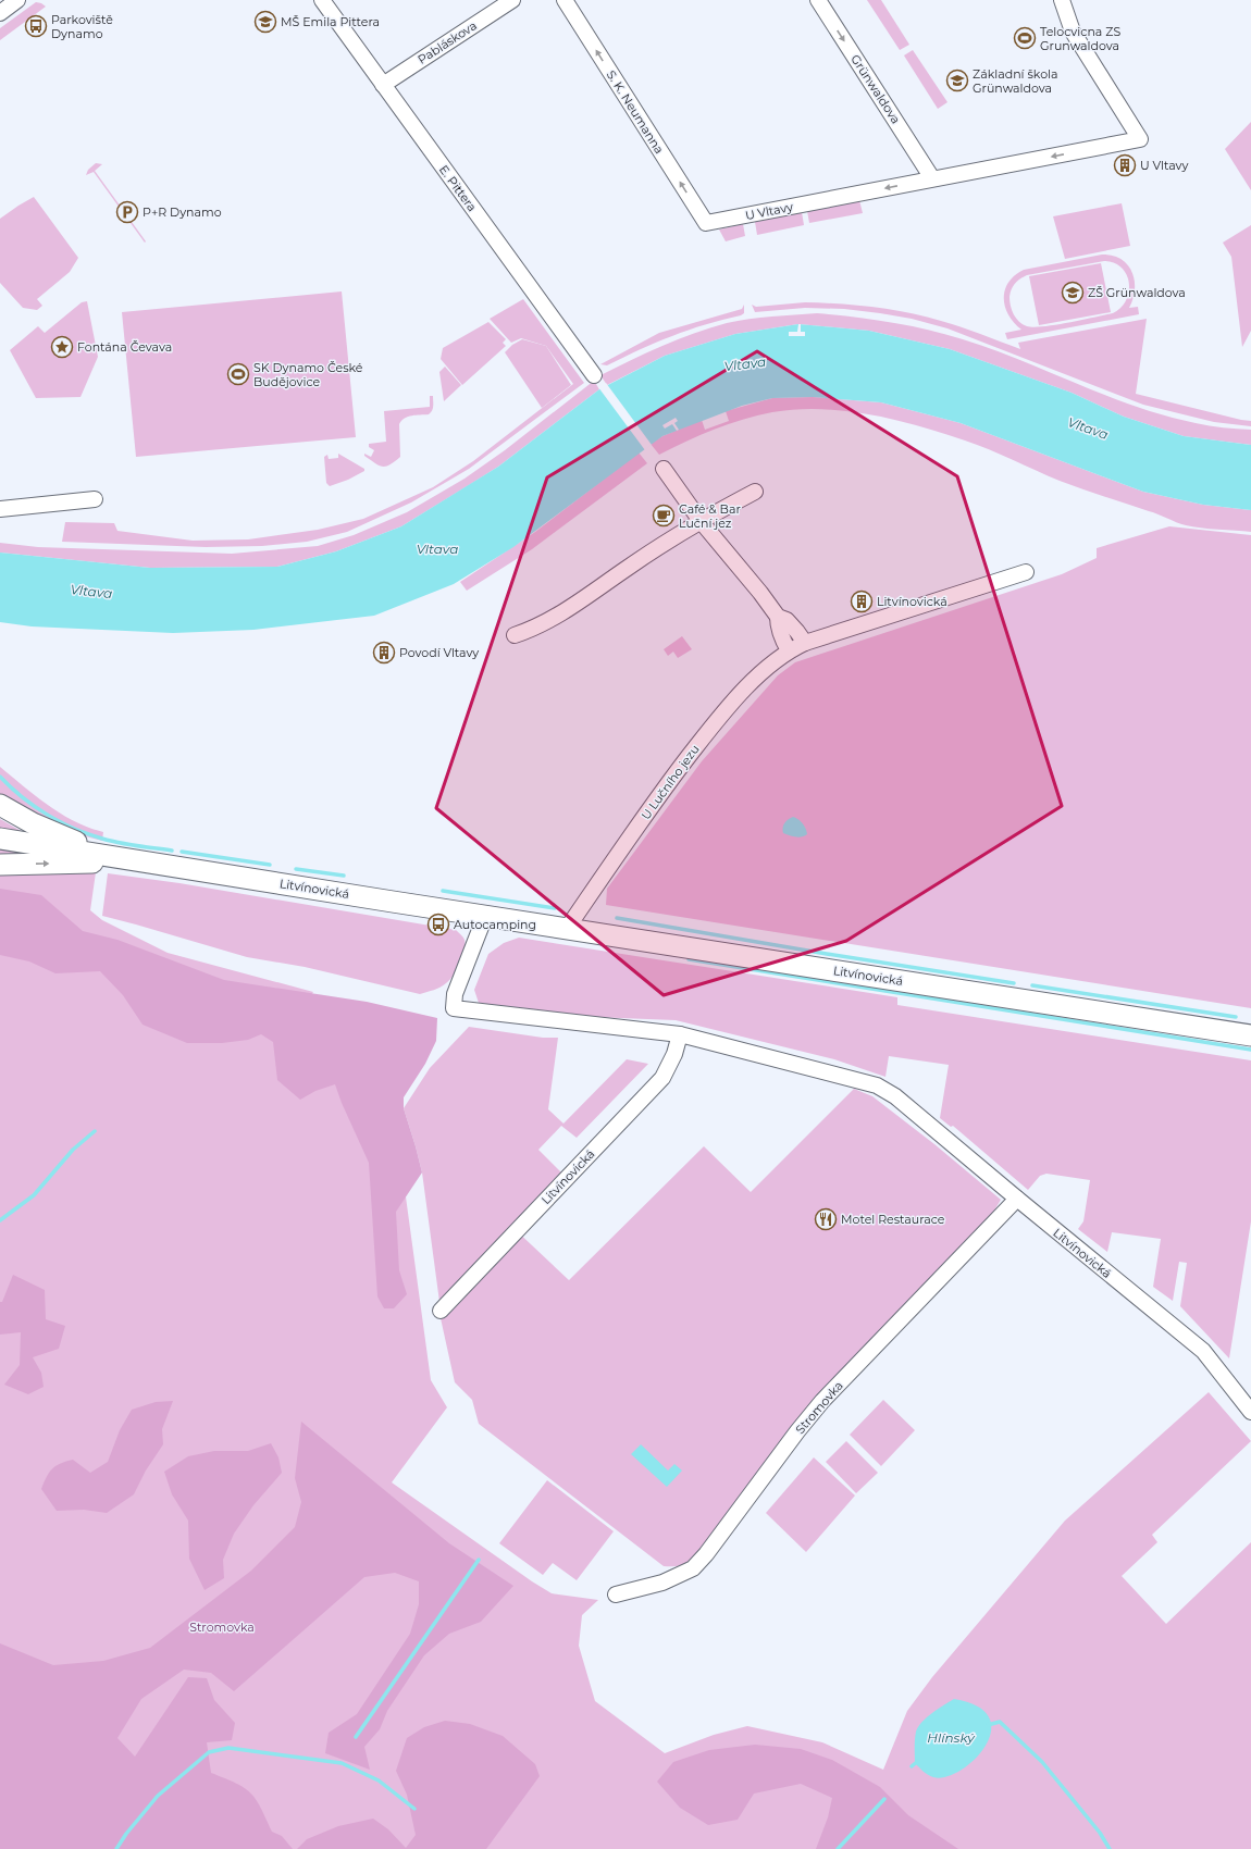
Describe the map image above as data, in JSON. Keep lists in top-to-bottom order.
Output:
{
  "streets": {
    "main road": ["Litvínovická"],
    "street": [
      "Pabláskova",
      "Grünwaldova",
      "S. K. Neumanna",
      "E. Pittera",
      "U Vltavy",
      "U Lučního jezu",
      "Stromovka"
    ]
  },
  "crossings": [
    ["Pabláskova", "E. Pittera"],
    ["Grünwaldova", "U Vltavy"],
    ["S. K. Neumanna", "U Vltavy"],
    ["U Lučního jezu", "Litvínovická"],
    ["Litvínovická", "Stromovka"]
  ],
  "one_way": ["Grünwaldova", "S. K. Neumanna"],
  "water": ["Vltava", "Hlínský"],
  "parks": ["Stromovka"],
  "places": {
    "school or university": ["MŠ Emila Pittera", "Základní škola Grünwaldova", "ZŠ Grünwaldova"],
    "bus stop": ["Parkoviště Dynamo", "Autocamping"],
    "sports": ["Telocvicna ZS Grunwaldova", "SK Dynamo České Budějovice"],
    "building": ["U Vltavy", "Litvínovická", "Povodí Vltavy"],
    "parking": ["P+R Dynamo"],
    "place": ["Fontána Čevava"],
    "cafe": ["Café & Bar Luční jez"],
    "restaurant": ["Motel Restaurace"]
  }
}
